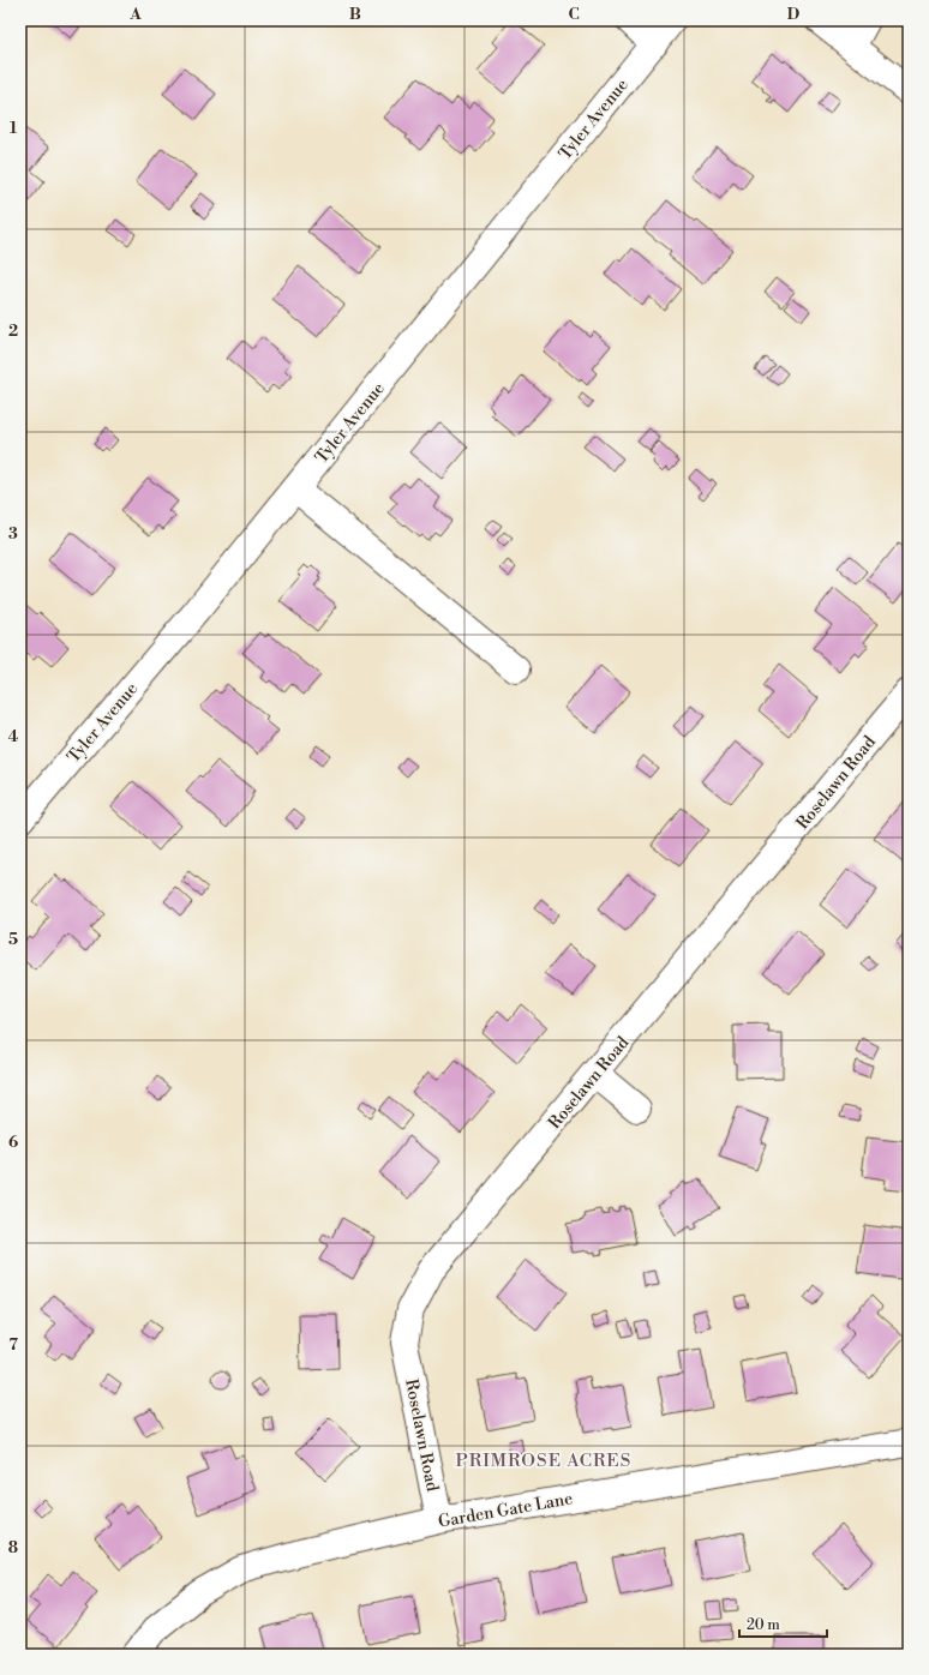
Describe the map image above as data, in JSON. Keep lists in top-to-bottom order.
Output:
{
  "streets": {
    "street": ["Tyler Avenue", "Roselawn Road", "Garden Gate Lane"]
  },
  "crossings": [
    ["Roselawn Road", "Garden Gate Lane"]
  ],
  "districts": ["PRIMROSE ACRES"],
  "scale_bar": "20 m",
  "grid": {
    "columns": [
      "A",
      "B",
      "C",
      "D"
    ],
    "rows": [
      "1",
      "2",
      "3",
      "4",
      "5",
      "6",
      "7",
      "8"
    ]
  }
}
